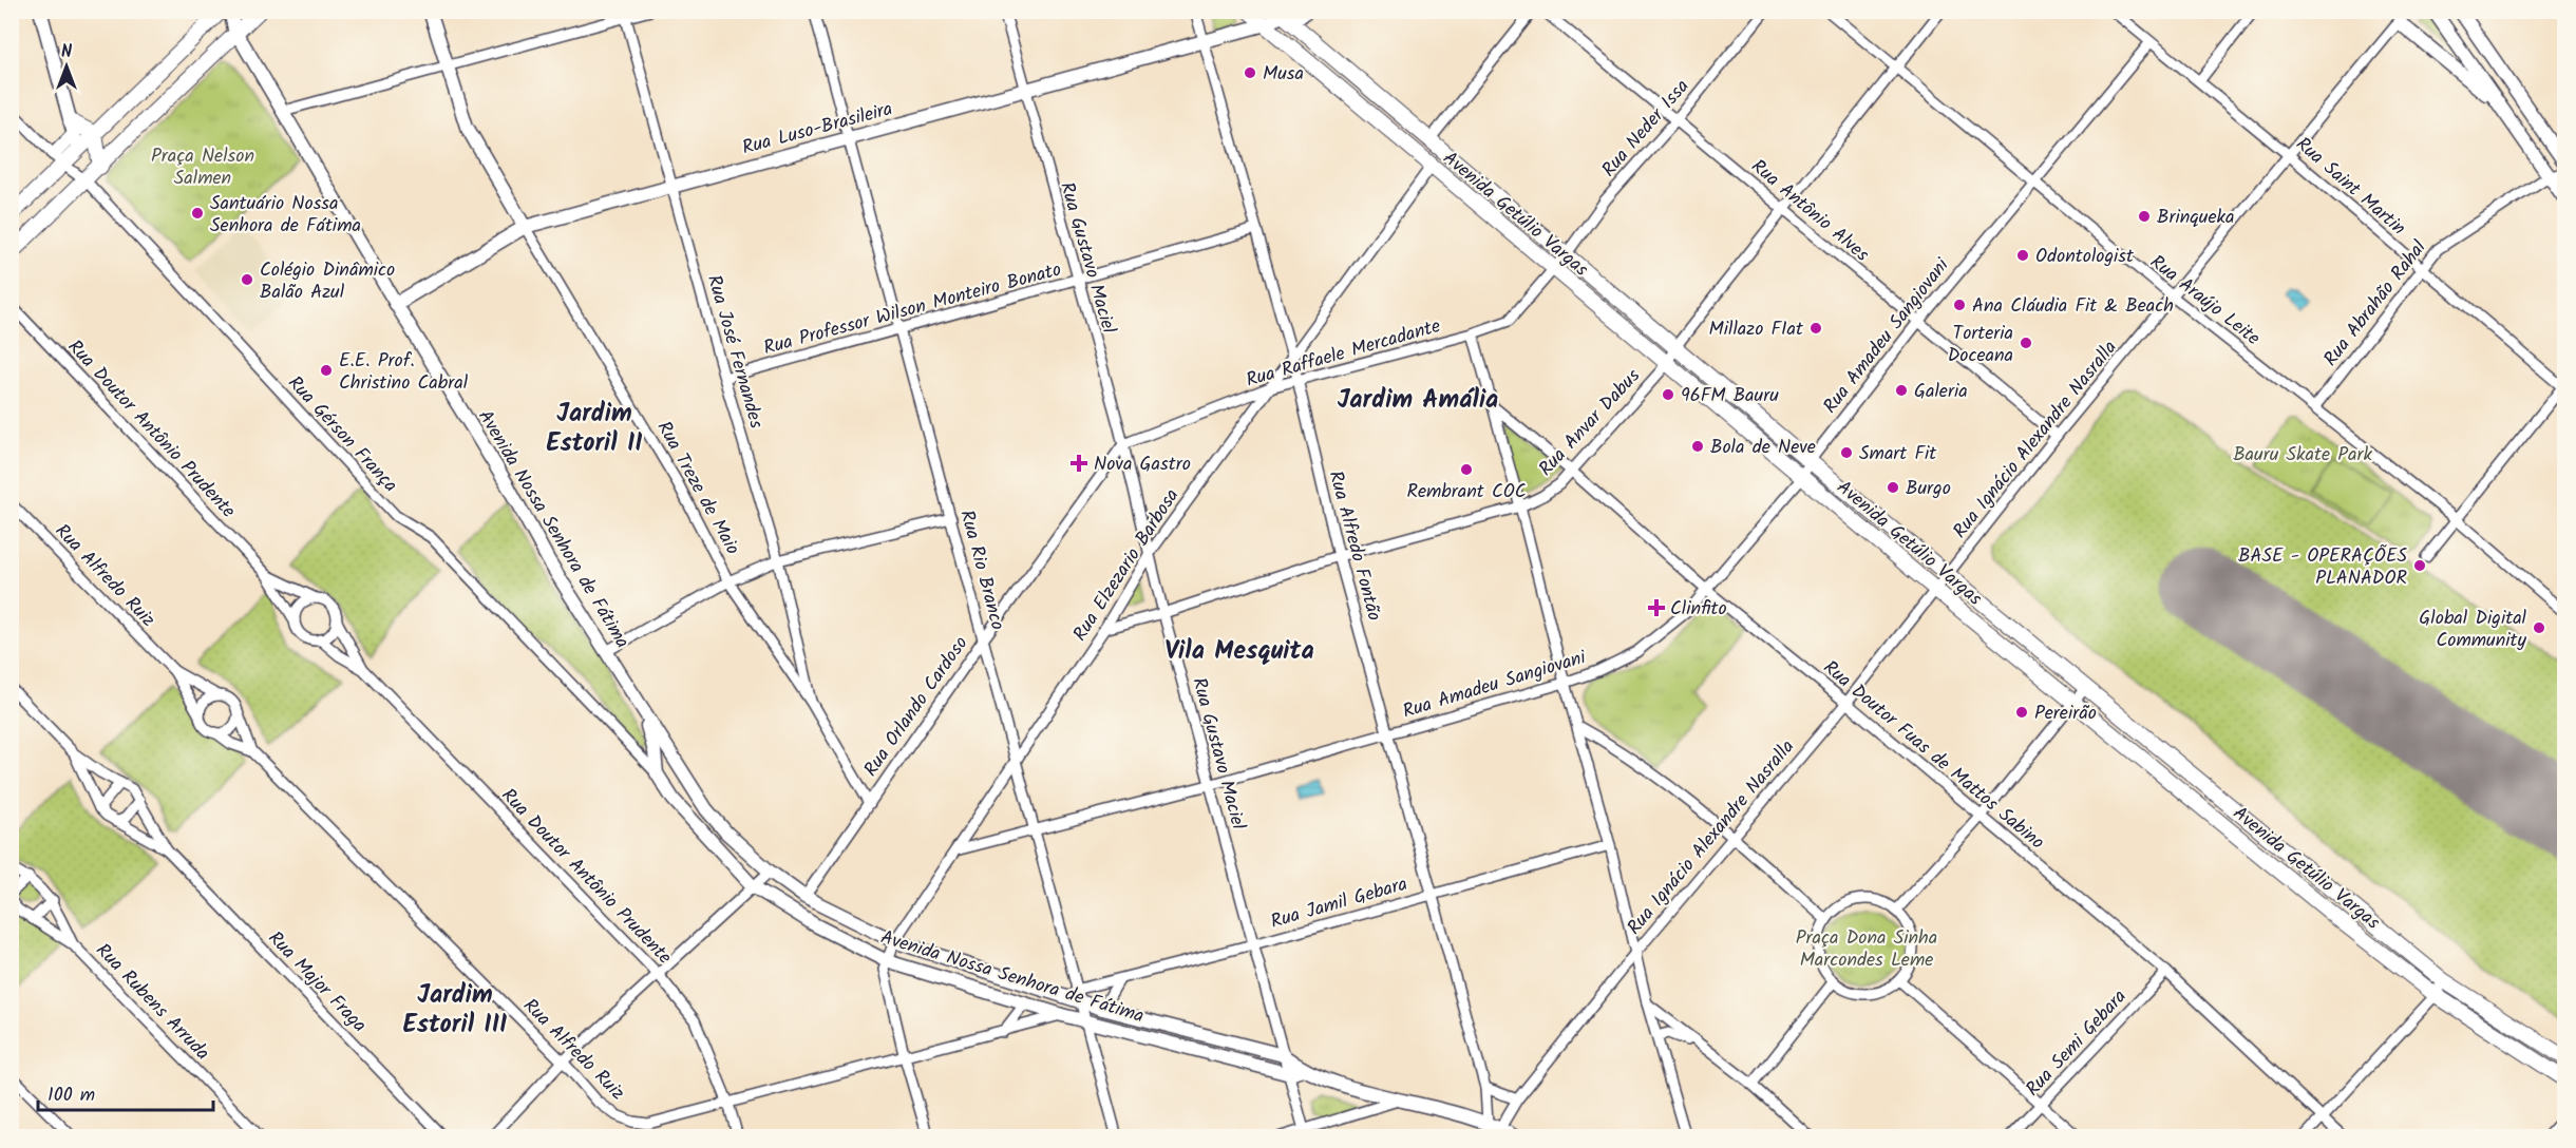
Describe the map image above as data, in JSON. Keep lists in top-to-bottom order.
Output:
{
  "streets": {
    "main road": ["Avenida Getúlio Vargas"],
    "street": [
      "Rua Luso-Brasileira",
      "Rua Neder Issa",
      "Rua Saint Martin",
      "Rua Antônio Alves",
      "Rua Gustavo Maciel",
      "Rua Araújo Leite",
      "Rua Abrahão Rahal",
      "Rua Professor Wilson Monteiro Bonato",
      "Rua Amadeu Sangiovani",
      "Rua José Fernandes",
      "Rua Raffaele Mercadante",
      "Rua Anvar Dabus",
      "Rua Doutor Antônio Prudente",
      "Rua Gérson França",
      "Rua Ignácio Alexandre Nasralla",
      "Rua Treze de Maio",
      "Avenida Nossa Senhora de Fátima",
      "Rua Alfredo Fontão",
      "Rua Elzezario Barbosa",
      "Rua Rio Branco",
      "Rua Alfredo Ruiz",
      "Rua Orlando Cardoso",
      "Rua Doutor Fuas de Mattos Sabino",
      "Rua Jamil Gebara",
      "Rua Major Fraga",
      "Rua Rubens Arruda",
      "Rua Semi Gebara"
    ]
  },
  "crossings": [
    ["Rua Luso-Brasileira", "Avenida Getúlio Vargas"],
    ["Rua Luso-Brasileira", "Rua Gustavo Maciel"],
    ["Rua Luso-Brasileira", "Rua José Fernandes"],
    ["Rua Luso-Brasileira", "Rua Treze de Maio"],
    ["Rua Luso-Brasileira", "Avenida Nossa Senhora de Fátima"],
    ["Rua Luso-Brasileira", "Rua Alfredo Fontão"],
    ["Rua Luso-Brasileira", "Rua Rio Branco"],
    ["Rua Neder Issa", "Rua Antônio Alves"],
    ["Rua Neder Issa", "Avenida Getúlio Vargas"],
    ["Rua Neder Issa", "Rua Raffaele Mercadante"],
    ["Rua Saint Martin", "Rua Abrahão Rahal"],
    ["Rua Saint Martin", "Rua Amadeu Sangiovani"],
    ["Rua Saint Martin", "Rua Ignácio Alexandre Nasralla"],
    ["Rua Antônio Alves", "Rua Amadeu Sangiovani"],
    ["Rua Antônio Alves", "Rua Anvar Dabus"],
    ["Rua Antônio Alves", "Rua Ignácio Alexandre Nasralla"],
    ["Avenida Getúlio Vargas", "Rua Amadeu Sangiovani"],
    ["Avenida Getúlio Vargas", "Rua Raffaele Mercadante"],
    ["Avenida Getúlio Vargas", "Rua Anvar Dabus"],
    ["Avenida Getúlio Vargas", "Rua Ignácio Alexandre Nasralla"],
    ["Avenida Getúlio Vargas", "Rua Elzezario Barbosa"],
    ["Rua Gustavo Maciel", "Rua Professor Wilson Monteiro Bonato"],
    ["Rua Gustavo Maciel", "Rua Amadeu Sangiovani"],
    ["Rua Gustavo Maciel", "Rua Raffaele Mercadante"],
    ["Rua Gustavo Maciel", "Rua Anvar Dabus"],
    ["Rua Gustavo Maciel", "Avenida Nossa Senhora de Fátima"],
    ["Rua Gustavo Maciel", "Rua Elzezario Barbosa"],
    ["Rua Gustavo Maciel", "Rua Orlando Cardoso"],
    ["Rua Gustavo Maciel", "Rua Jamil Gebara"],
    ["Rua Araújo Leite", "Rua Abrahão Rahal"],
    ["Rua Araújo Leite", "Rua Amadeu Sangiovani"],
    ["Rua Araújo Leite", "Rua Anvar Dabus"],
    ["Rua Araújo Leite", "Rua Ignácio Alexandre Nasralla"],
    ["Rua Professor Wilson Monteiro Bonato", "Rua José Fernandes"],
    ["Rua Professor Wilson Monteiro Bonato", "Rua Alfredo Fontão"],
    ["Rua Professor Wilson Monteiro Bonato", "Rua Rio Branco"],
    ["Rua Amadeu Sangiovani", "Rua Alfredo Fontão"],
    ["Rua Amadeu Sangiovani", "Rua Elzezario Barbosa"],
    ["Rua Amadeu Sangiovani", "Rua Rio Branco"],
    ["Rua Amadeu Sangiovani", "Rua Doutor Fuas de Mattos Sabino"],
    ["Rua José Fernandes", "Rua Treze de Maio"],
    ["Rua Raffaele Mercadante", "Rua Alfredo Fontão"],
    ["Rua Raffaele Mercadante", "Rua Elzezario Barbosa"],
    ["Rua Raffaele Mercadante", "Rua Orlando Cardoso"],
    ["Rua Anvar Dabus", "Rua Alfredo Fontão"],
    ["Rua Anvar Dabus", "Rua Elzezario Barbosa"],
    ["Rua Anvar Dabus", "Rua Doutor Fuas de Mattos Sabino"],
    ["Rua Doutor Antônio Prudente", "Rua Alfredo Ruiz"],
    ["Rua Gérson França", "Avenida Nossa Senhora de Fátima"],
    ["Rua Ignácio Alexandre Nasralla", "Avenida Nossa Senhora de Fátima"],
    ["Rua Ignácio Alexandre Nasralla", "Rua Alfredo Fontão"],
    ["Rua Ignácio Alexandre Nasralla", "Rua Doutor Fuas de Mattos Sabino"],
    ["Rua Treze de Maio", "Rua Orlando Cardoso"],
    ["Avenida Nossa Senhora de Fátima", "Rua Alfredo Fontão"],
    ["Avenida Nossa Senhora de Fátima", "Rua Elzezario Barbosa"],
    ["Avenida Nossa Senhora de Fátima", "Rua Rio Branco"],
    ["Avenida Nossa Senhora de Fátima", "Rua Orlando Cardoso"],
    ["Avenida Nossa Senhora de Fátima", "Rua Jamil Gebara"],
    ["Rua Alfredo Fontão", "Rua Elzezario Barbosa"],
    ["Rua Alfredo Fontão", "Rua Jamil Gebara"],
    ["Rua Elzezario Barbosa", "Rua Rio Branco"],
    ["Rua Rio Branco", "Rua Orlando Cardoso"],
    ["Rua Rio Branco", "Rua Jamil Gebara"],
    ["Rua Doutor Fuas de Mattos Sabino", "Rua Semi Gebara"]
  ],
  "districts": [
    "Jardim Amália",
    "Jardim Estoril II",
    "Vila Mesquita",
    "Jardim Estoril III"
  ],
  "parks": ["Praça Nelson Salmen", "Bauru Skate Park", "Praça Dona Sinha Marcondes Leme"],
  "places": {
    "other": [
      "Musa",
      "Santuário Nossa Senhora de Fátima",
      "Brinqueka",
      "Odontologist",
      "Colégio Dinâmico Balão Azul",
      "Ana Cláudia Fit & Beach",
      "Millazo FIat",
      "Torteria Doceana",
      "E.E. Prof. Christino Cabral",
      "Galeria",
      "96FM Bauru",
      "Bola de Neve",
      "Smart Fit",
      "Rembrant COC",
      "Burgo",
      "BASE - OPERAÇÕES PLANADOR",
      "Global Digital Community",
      "Pereirão"
    ],
    "health": ["Nova Gastro", "Clinfito"]
  },
  "scale_bar": "100 m",
  "north": "top"
}
